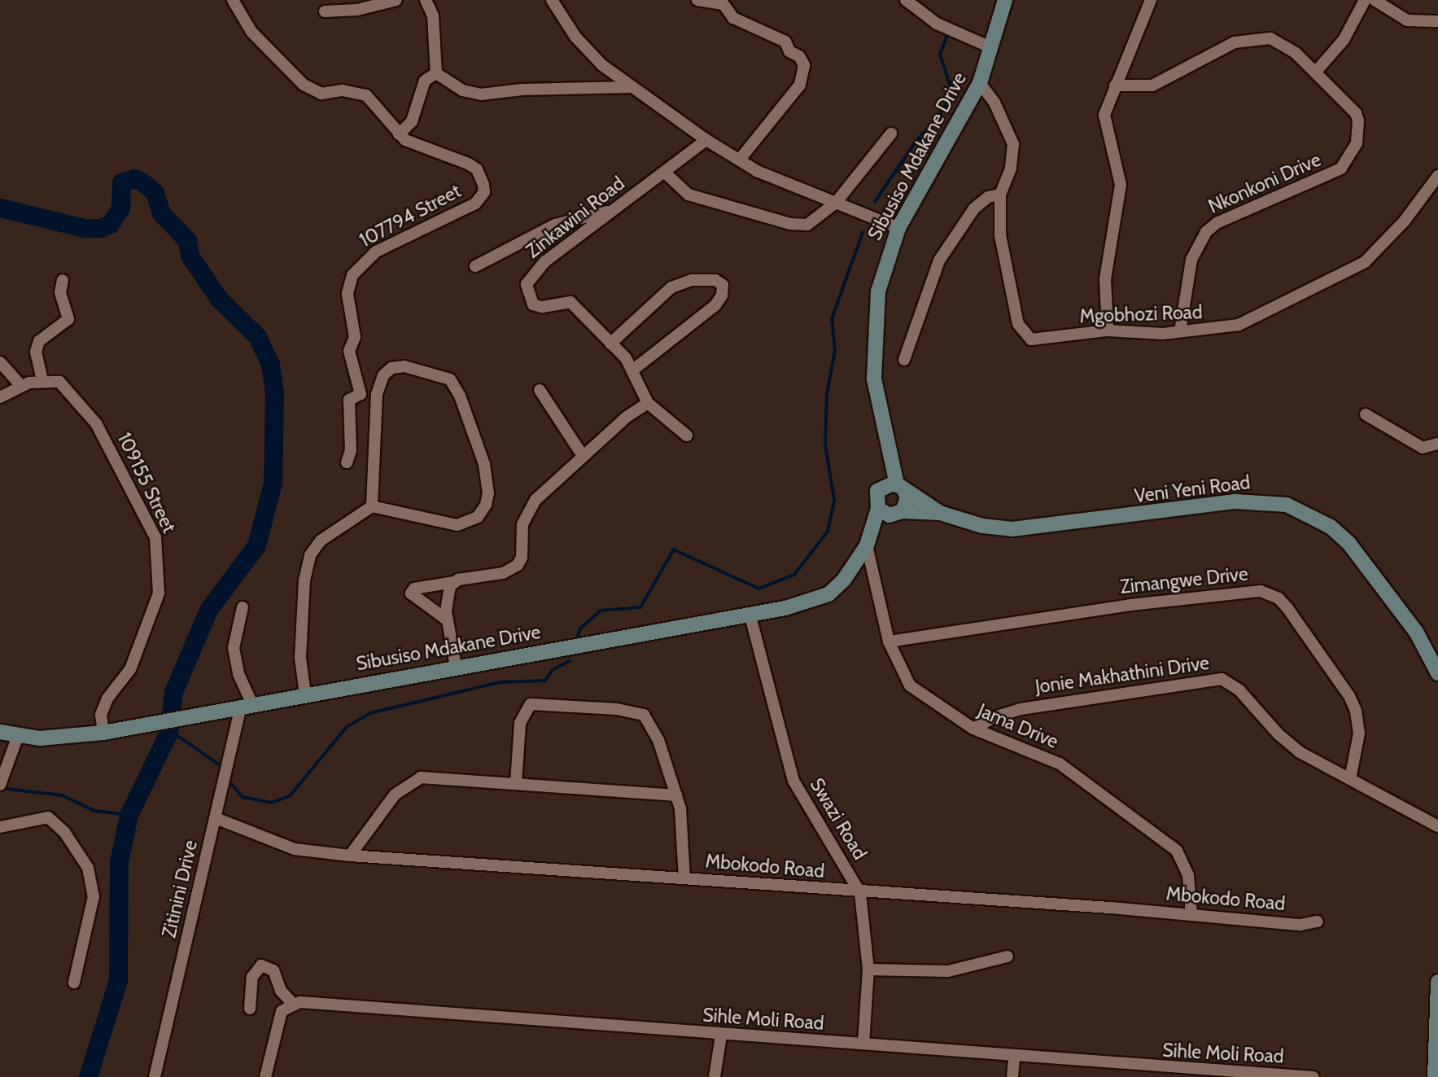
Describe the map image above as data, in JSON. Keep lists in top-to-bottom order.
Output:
{
  "streets": {
    "street": [
      "Sibusiso Mdakane Drive",
      "Nkonkoni Drive",
      "107794 Street",
      "Zinkawini Road",
      "Mgobhozi Road",
      "109155 Street",
      "Veni Yeni Road",
      "Zimangwe Drive",
      "Jonie Makhathini Drive",
      "Jama Drive",
      "Swazi Road",
      "Mbokodo Road",
      "Zitinini Drive",
      "Sihle Moli Road"
    ]
  },
  "crossings": [
    ["Sibusiso Mdakane Drive", "Mgobhozi Road"],
    ["Sibusiso Mdakane Drive", "109155 Street"],
    ["Sibusiso Mdakane Drive", "Veni Yeni Road"],
    ["Sibusiso Mdakane Drive", "Jama Drive"],
    ["Sibusiso Mdakane Drive", "Swazi Road"],
    ["Sibusiso Mdakane Drive", "Zitinini Drive"],
    ["Nkonkoni Drive", "Mgobhozi Road"],
    ["Zimangwe Drive", "Jonie Makhathini Drive"],
    ["Zimangwe Drive", "Jama Drive"],
    ["Jonie Makhathini Drive", "Jama Drive"],
    ["Jama Drive", "Mbokodo Road"],
    ["Swazi Road", "Mbokodo Road"],
    ["Swazi Road", "Sihle Moli Road"],
    ["Mbokodo Road", "Zitinini Drive"]
  ]
}
